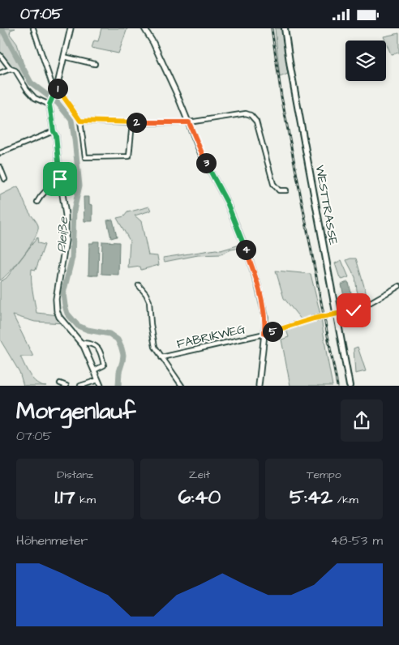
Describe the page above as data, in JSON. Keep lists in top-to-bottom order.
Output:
{
  "streets": {
    "main road": ["WESTTRASSE"],
    "street": ["FABRIKWEG"]
  },
  "water": ["Pleiße"],
  "page": {
    "status": "07:05",
    "pins": [
      "1",
      "2",
      "3",
      "4",
      "5"
    ],
    "heading": ["Morgenlauf", "07:05"],
    "stats": [
      ["Distanz", "1.17 km"],
      ["Zeit", "6:40"],
      ["Tempo", "5:42 /km"]
    ],
    "chart": ["Höhenmeter", "48–53 m"]
  }
}
